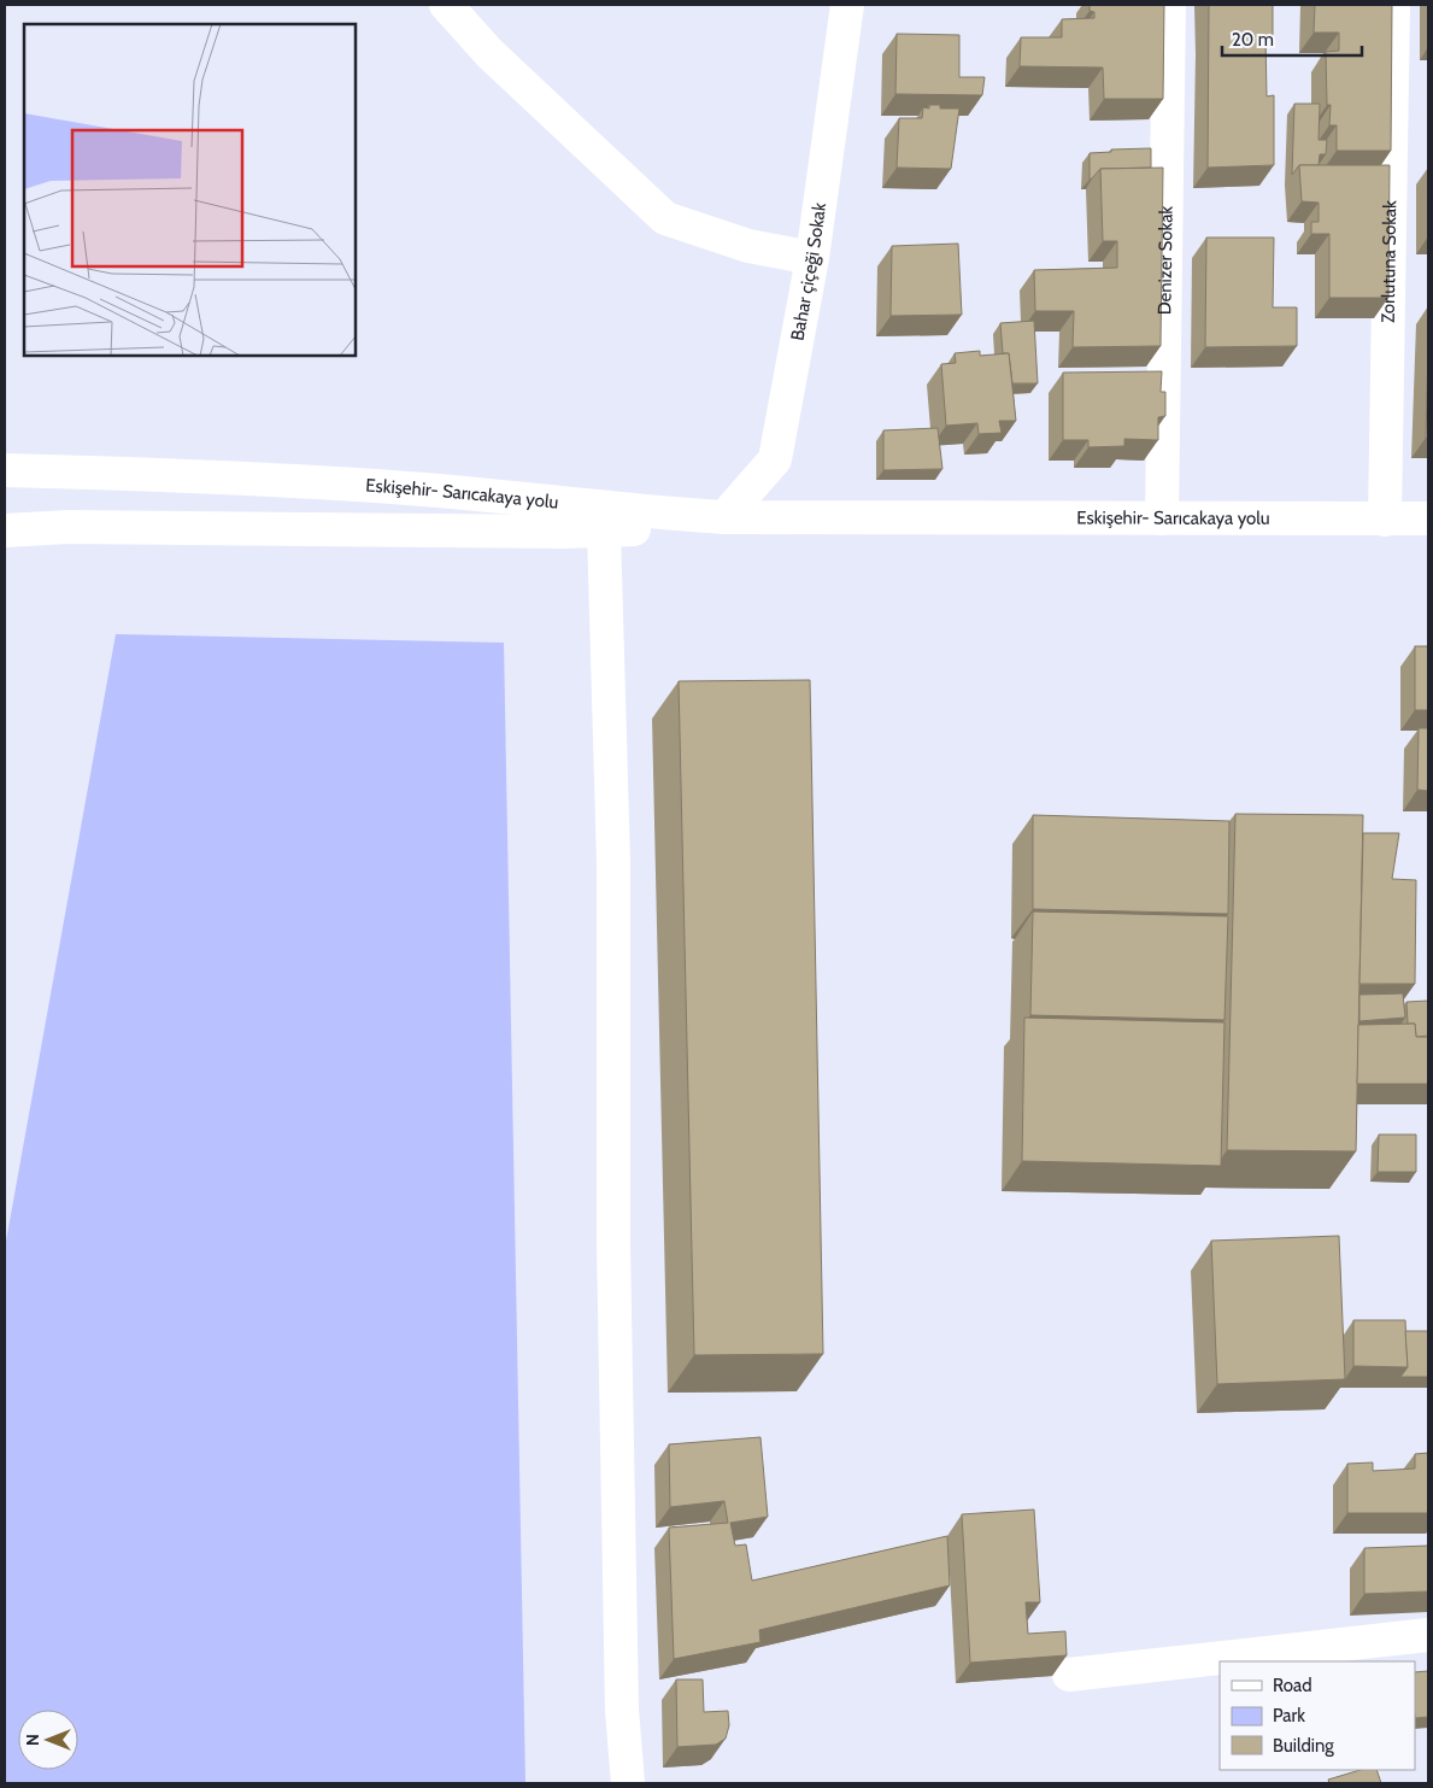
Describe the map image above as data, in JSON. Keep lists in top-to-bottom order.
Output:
{
  "streets": {
    "street": [
      "Denizer Sokak",
      "Zorlutuna Sokak",
      "Bahar çiçeği Sokak",
      "Eskişehir- Sarıcakaya yolu"
    ]
  },
  "crossings": [
    ["Denizer Sokak", "Eskişehir- Sarıcakaya yolu"],
    ["Zorlutuna Sokak", "Eskişehir- Sarıcakaya yolu"],
    ["Bahar çiçeği Sokak", "Eskişehir- Sarıcakaya yolu"]
  ],
  "legend": ["Road", "Park", "Building"],
  "scale_bar": "20 m",
  "north": "left"
}
